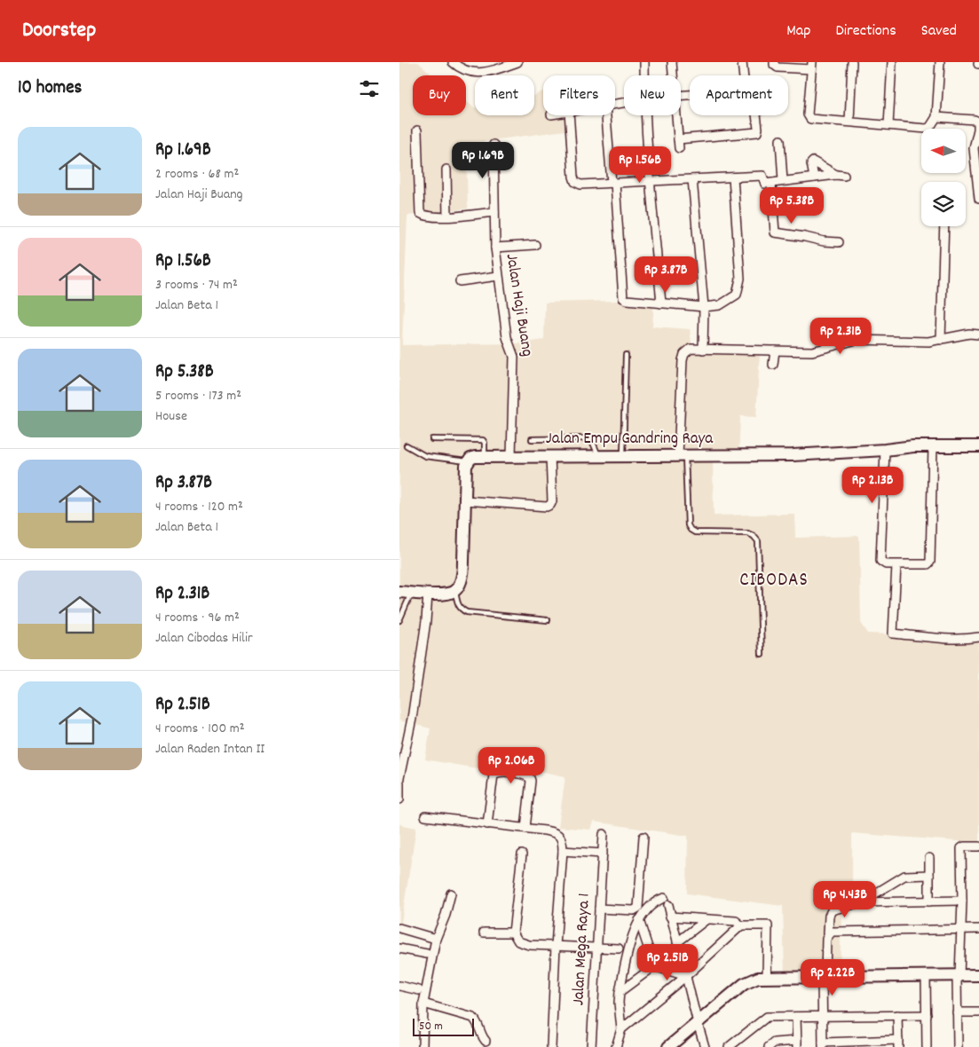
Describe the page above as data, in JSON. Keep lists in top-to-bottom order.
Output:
{
  "streets": {
    "street": ["Jalan Haji Buang", "Jalan Empu Gandring Raya", "Jalan Mega Raya 1"]
  },
  "crossings": [
    ["Jalan Haji Buang", "Jalan Empu Gandring Raya"]
  ],
  "districts": ["CIBODAS"],
  "scale_bar": "50 m",
  "north": "left",
  "page": {
    "header": "Doorstep",
    "nav": ["Map", "Directions", "Saved"],
    "heading": "10 homes",
    "chip": [
      "Buy",
      "Rent",
      "Filters",
      "New",
      "Apartment"
    ],
    "list": [
      {
        "name": "Rp 1.69B",
        "note": "2 rooms · 68 m² · Jalan Haji Buang"
      },
      {
        "name": "Rp 1.56B",
        "note": "3 rooms · 74 m² · Jalan Beta 1"
      },
      {
        "name": "Rp 5.38B",
        "note": "5 rooms · 173 m² · House"
      },
      {
        "name": "Rp 3.87B",
        "note": "4 rooms · 120 m² · Jalan Beta 1"
      },
      {
        "name": "Rp 2.31B",
        "note": "4 rooms · 96 m² · Jalan Cibodas Hilir"
      },
      {
        "name": "Rp 2.51B",
        "note": "4 rooms · 100 m² · Jalan Raden Intan II"
      }
    ],
    "price": [
      "Rp 1.69B",
      "Rp 1.56B",
      "Rp 5.38B",
      "Rp 3.87B",
      "Rp 2.31B",
      "Rp 2.13B",
      "Rp 2.06B",
      "Rp 4.43B",
      "Rp 2.51B",
      "Rp 2.22B"
    ],
    "scale": "50 m"
  }
}
